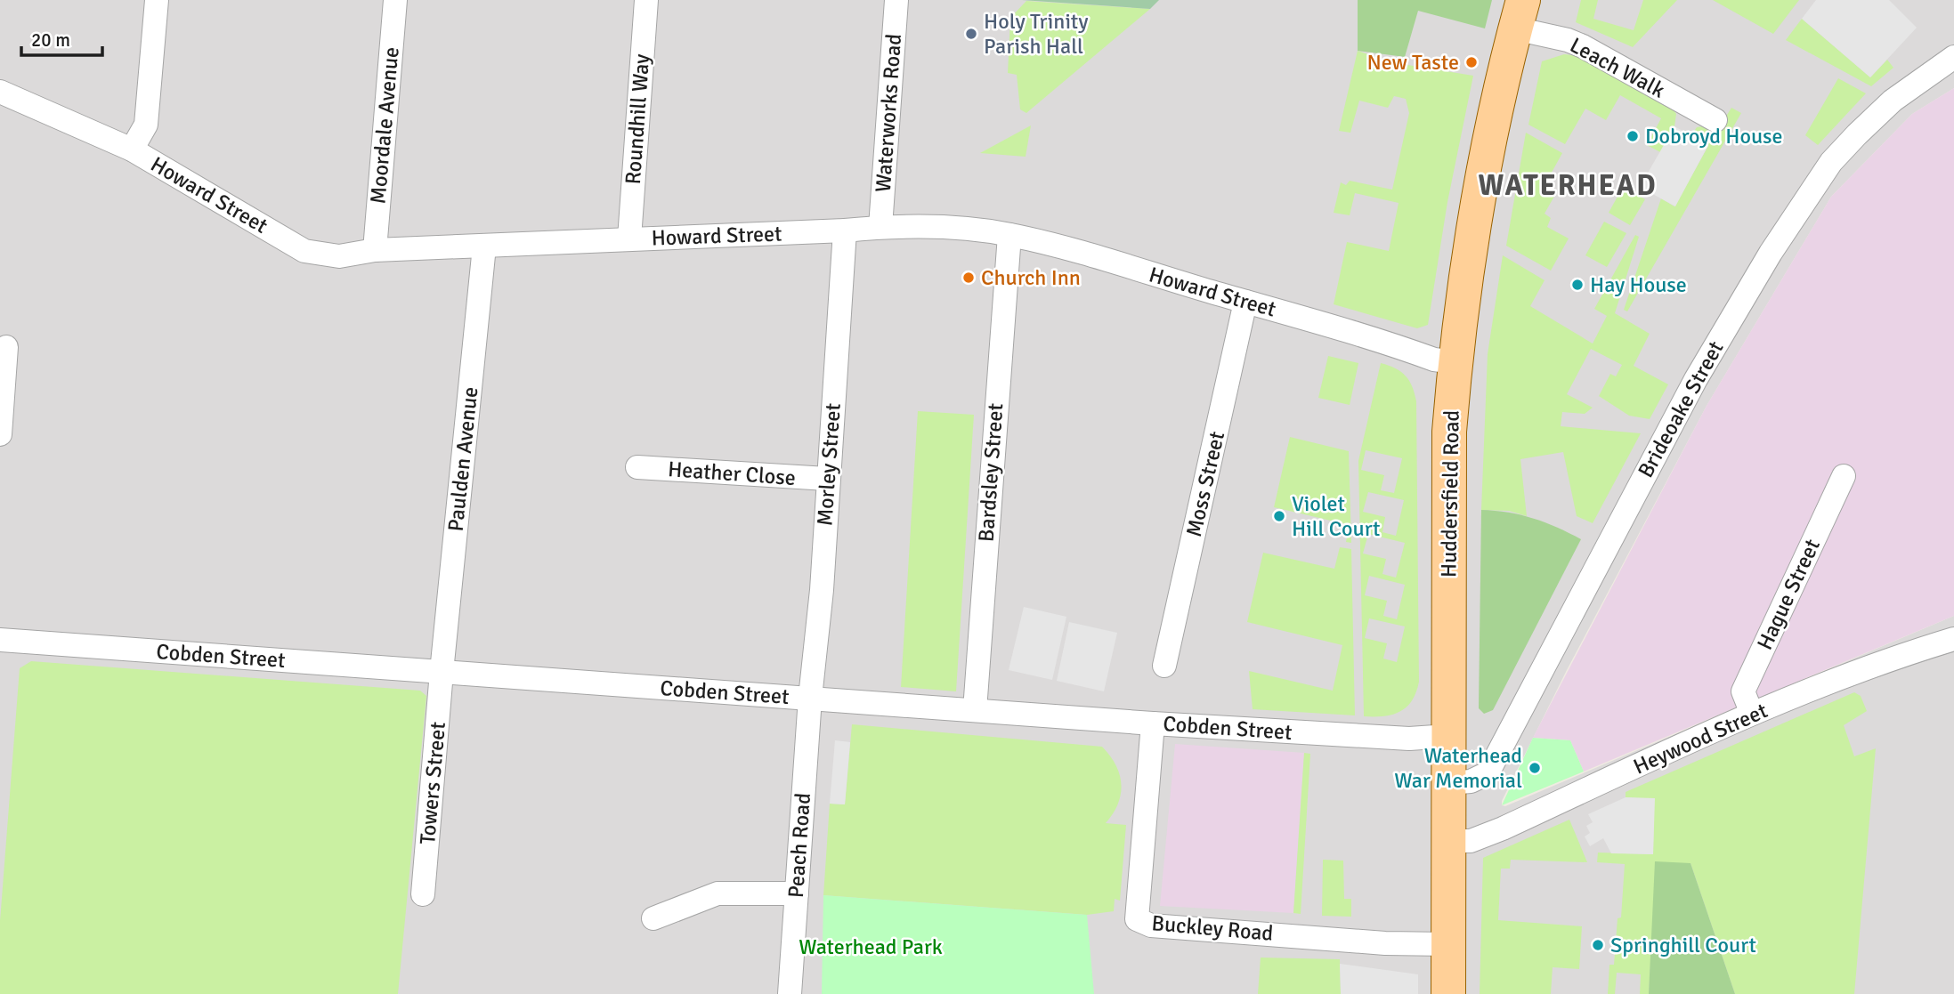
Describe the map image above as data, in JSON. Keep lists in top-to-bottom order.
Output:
{
  "streets": {
    "main road": ["Huddersfield Road"],
    "street": [
      "Leach Walk",
      "Waterworks Road",
      "Roundhill Way",
      "Moordale Avenue",
      "Howard Street",
      "Brideoake Street",
      "Paulden Avenue",
      "Morley Street",
      "Bardsley Street",
      "Heather Close",
      "Moss Street",
      "Hague Street",
      "Cobden Street",
      "Heywood Street",
      "Towers Street",
      "Peach Road",
      "Buckley Road"
    ]
  },
  "crossings": [
    ["Leach Walk", "Huddersfield Road"],
    ["Waterworks Road", "Howard Street"],
    ["Roundhill Way", "Howard Street"],
    ["Moordale Avenue", "Howard Street"],
    ["Howard Street", "Paulden Avenue"],
    ["Howard Street", "Morley Street"],
    ["Howard Street", "Bardsley Street"],
    ["Howard Street", "Moss Street"],
    ["Howard Street", "Huddersfield Road"],
    ["Brideoake Street", "Huddersfield Road"],
    ["Paulden Avenue", "Cobden Street"],
    ["Paulden Avenue", "Towers Street"],
    ["Morley Street", "Heather Close"],
    ["Morley Street", "Cobden Street"],
    ["Morley Street", "Peach Road"],
    ["Bardsley Street", "Cobden Street"],
    ["Huddersfield Road", "Cobden Street"],
    ["Huddersfield Road", "Heywood Street"],
    ["Huddersfield Road", "Buckley Road"],
    ["Hague Street", "Heywood Street"],
    ["Cobden Street", "Towers Street"],
    ["Cobden Street", "Peach Road"],
    ["Cobden Street", "Buckley Road"]
  ],
  "districts": ["WATERHEAD"],
  "parks": ["Waterhead Park"],
  "places": [
    "Holy Trinity Parish Hall",
    "New Taste",
    "Dobroyd House",
    "Church Inn",
    "Hay House",
    "Violet Hill Court",
    "Waterhead War Memorial",
    "Springhill Court"
  ],
  "scale_bar": "20 m"
}
